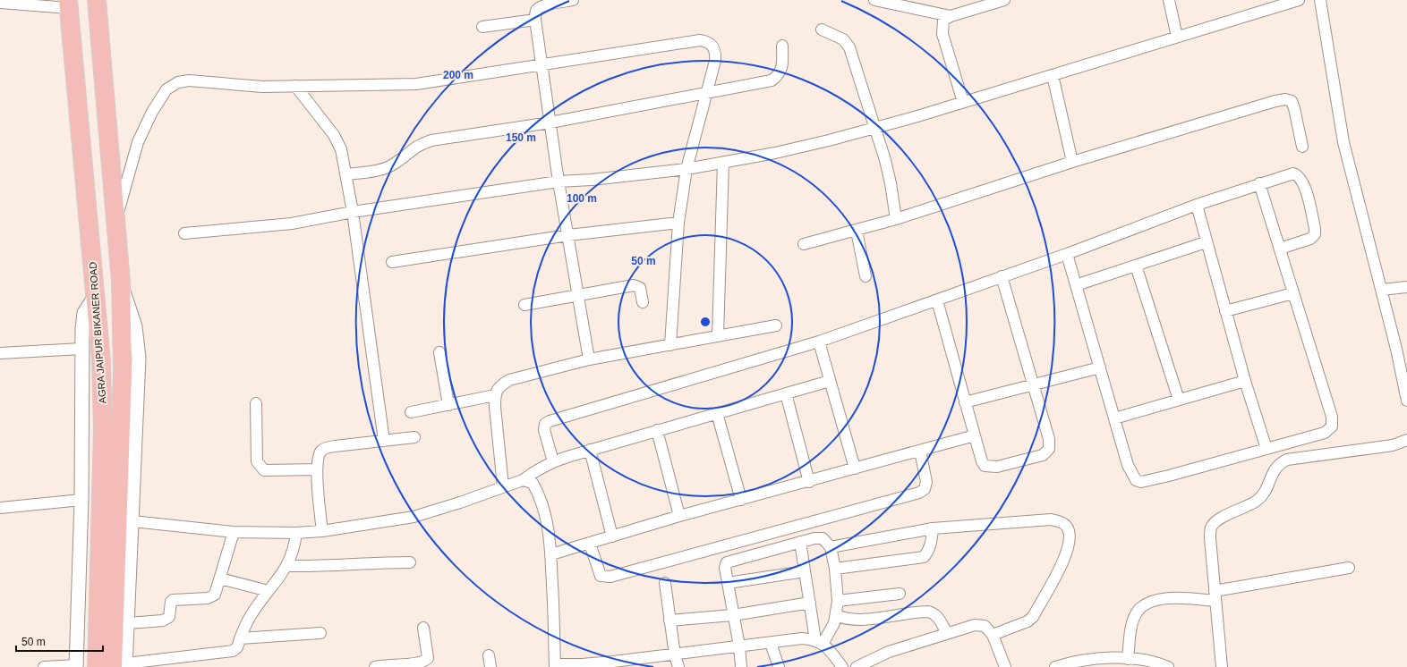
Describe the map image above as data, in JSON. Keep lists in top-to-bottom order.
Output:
{
  "streets": {
    "highway": ["AGRA JAIPUR BIKANER ROAD"]
  },
  "scale_bar": "50 m",
  "rings": [
    "200 m",
    "150 m",
    "100 m",
    "50 m"
  ]
}
